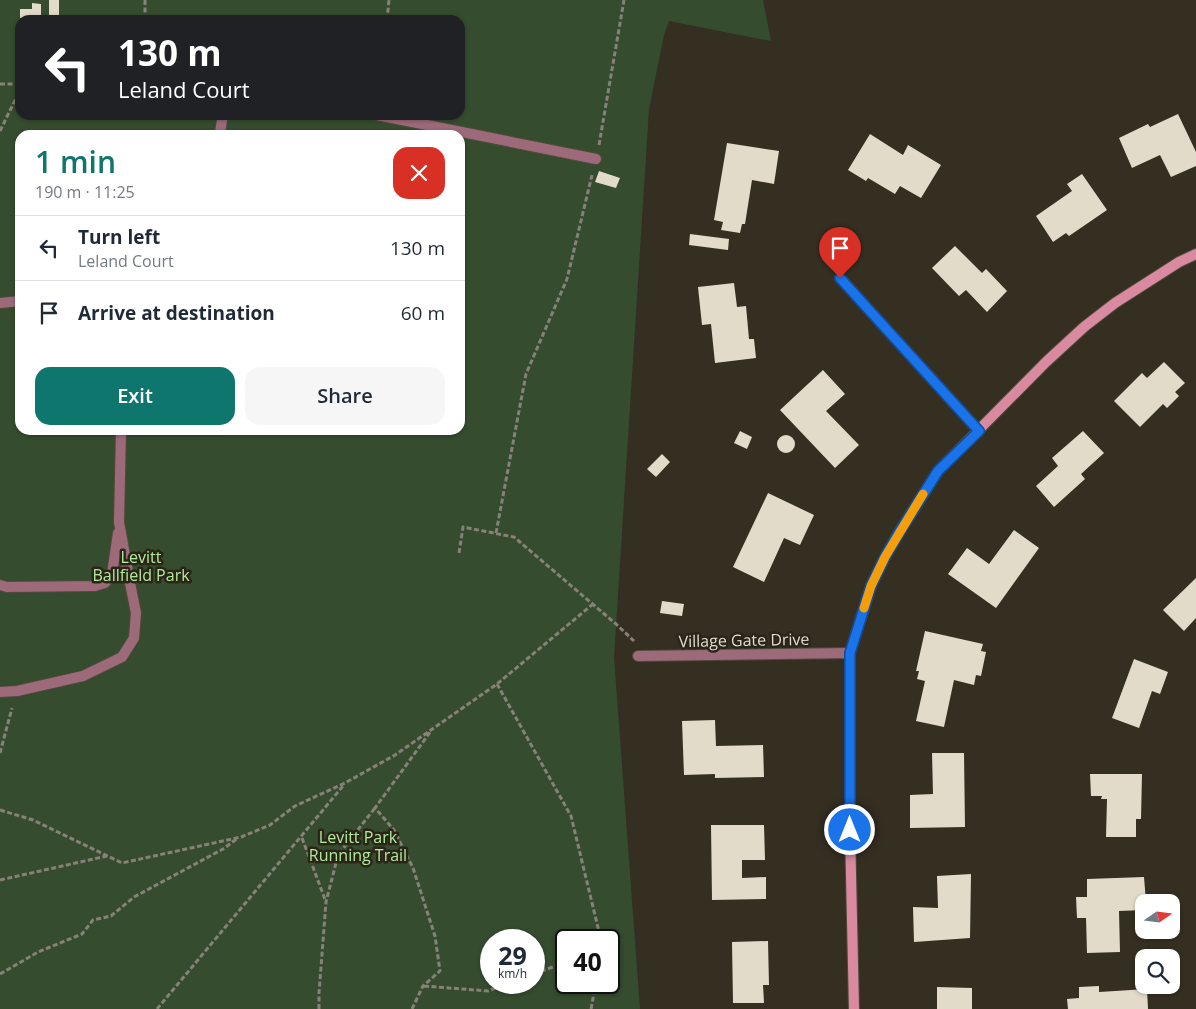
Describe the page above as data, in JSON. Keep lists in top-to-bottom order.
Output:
{
  "streets": {
    "street": ["Village Gate Drive"]
  },
  "parks": ["Levitt Ballfield Park", "Levitt Park Running Trail"],
  "north": "right",
  "page": {
    "turn": ["130 m", "Leland Court"],
    "heading": ["1 min", "190 m · 11:25"],
    "list": [
      {
        "name": "Turn left",
        "note": "Leland Court",
        "value": "130 m"
      },
      {
        "name": "Arrive at destination",
        "value": "60 m"
      }
    ],
    "buttons": ["Exit", "Share"],
    "speed": "29 km/h",
    "limit": "40"
  }
}
